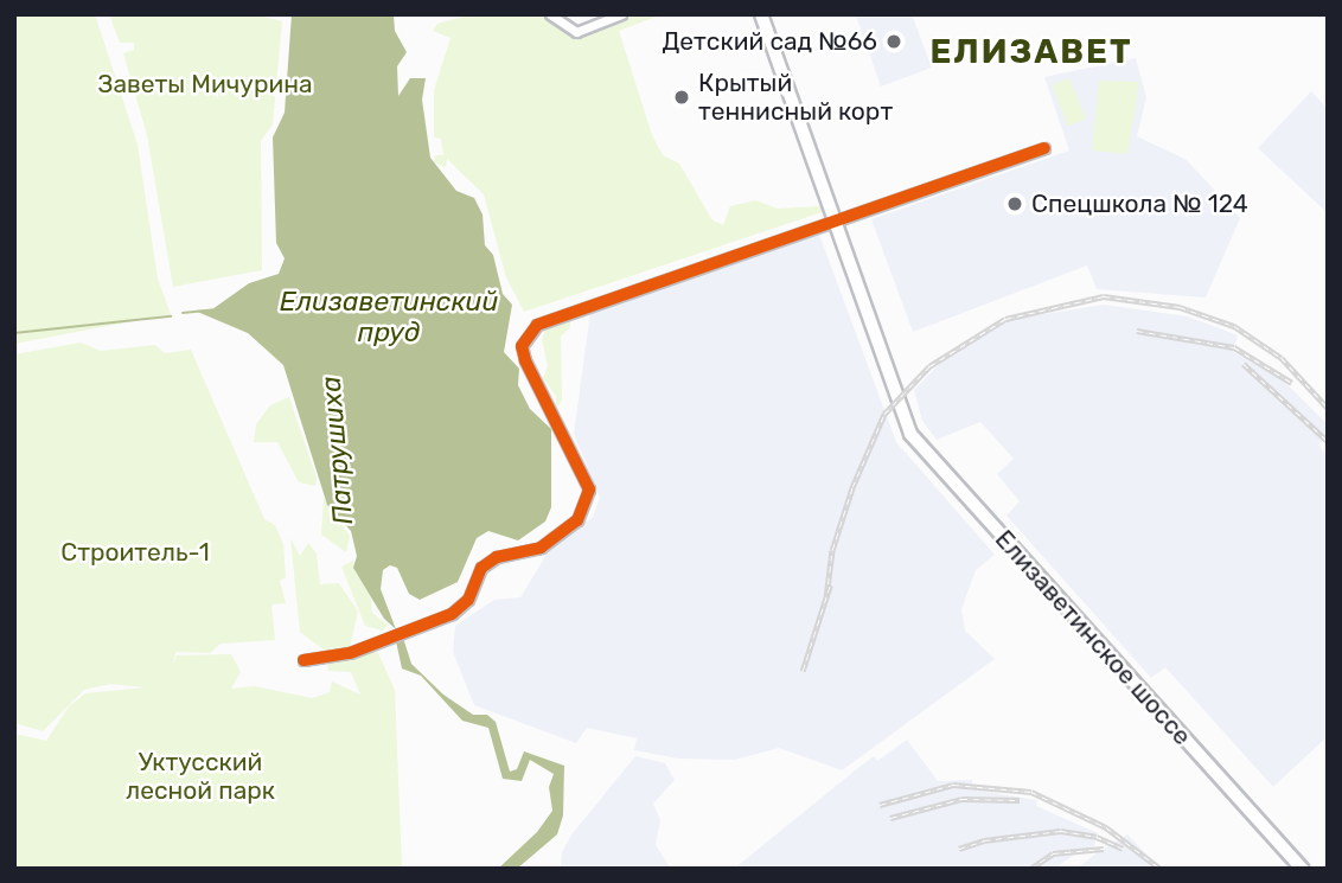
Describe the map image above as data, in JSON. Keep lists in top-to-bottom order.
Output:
{
  "streets": {
    "main road": ["Елизаветинское шоссе"]
  },
  "districts": ["ЕЛИЗАВЕТ"],
  "water": ["Елизаветинский пруд", "Патрушиха"],
  "parks": ["Заветы Мичурина", "Строитель-1", "Уктусский лесной парк"],
  "places": ["Детский сад №66", "Крытый теннисный корт", "Спецшкола № 124"]
}
